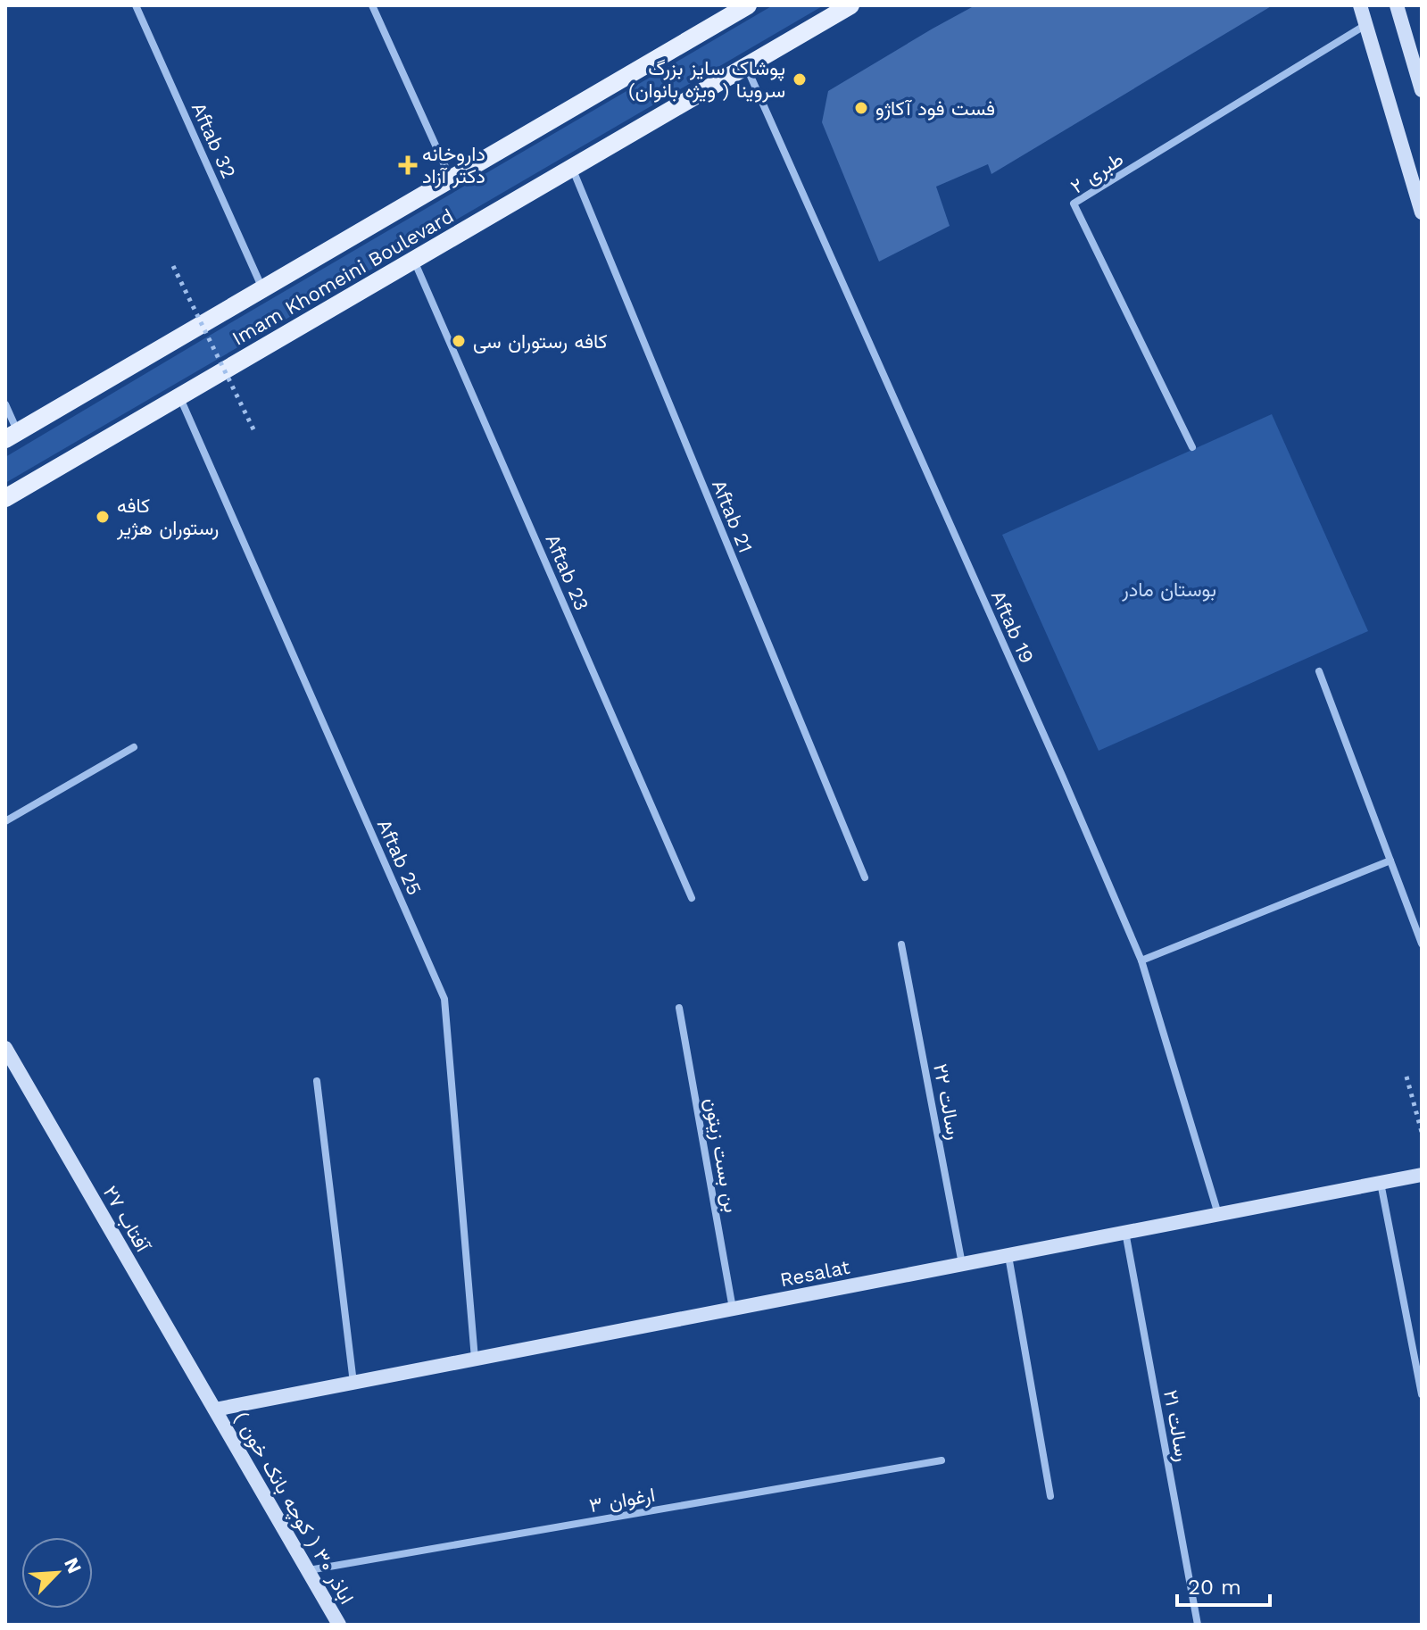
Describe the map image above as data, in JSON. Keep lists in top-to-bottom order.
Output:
{
  "streets": {
    "main road": [
      "Imam Khomeini Boulevard",
      "آفتاب ۲۷",
      "Resalat",
      "اباذر ۳۰ ( کوچه بانک خون )"
    ],
    "street": [
      "Aftab 32",
      "طبری ۲",
      "Aftab 21",
      "Aftab 23",
      "Aftab 19",
      "Aftab 25",
      "رسالت ۲۲",
      "بن بست زیتون",
      "رسالت ۲۱",
      "ارغوان ۳"
    ]
  },
  "crossings": [
    ["Aftab 32", "Imam Khomeini Boulevard"],
    ["Imam Khomeini Boulevard", "Aftab 21"],
    ["Imam Khomeini Boulevard", "Aftab 23"],
    ["Imam Khomeini Boulevard", "Aftab 19"],
    ["Imam Khomeini Boulevard", "Aftab 25"],
    ["Aftab 19", "Resalat"],
    ["Aftab 25", "Resalat"],
    ["رسالت ۲۲", "Resalat"],
    ["بن بست زیتون", "Resalat"],
    ["آفتاب ۲۷", "Resalat"],
    ["آفتاب ۲۷", "اباذر ۳۰ ( کوچه بانک خون )"],
    ["Resalat", "رسالت ۲۱"],
    ["Resalat", "اباذر ۳۰ ( کوچه بانک خون )"],
    ["ارغوان ۳", "اباذر ۳۰ ( کوچه بانک خون )"]
  ],
  "parks": ["بوستان مادر"],
  "places": {
    "other": [
      "پوشاک سایز بزرگ سروینا ( ویژه بانوان)",
      "فست فود آکاژو",
      "کافه رستوران سی",
      "کافه رستوران هژیر"
    ],
    "health": ["داروخانه دکتر آزاد"]
  },
  "scale_bar": "20 m",
  "north": "top right"
}
